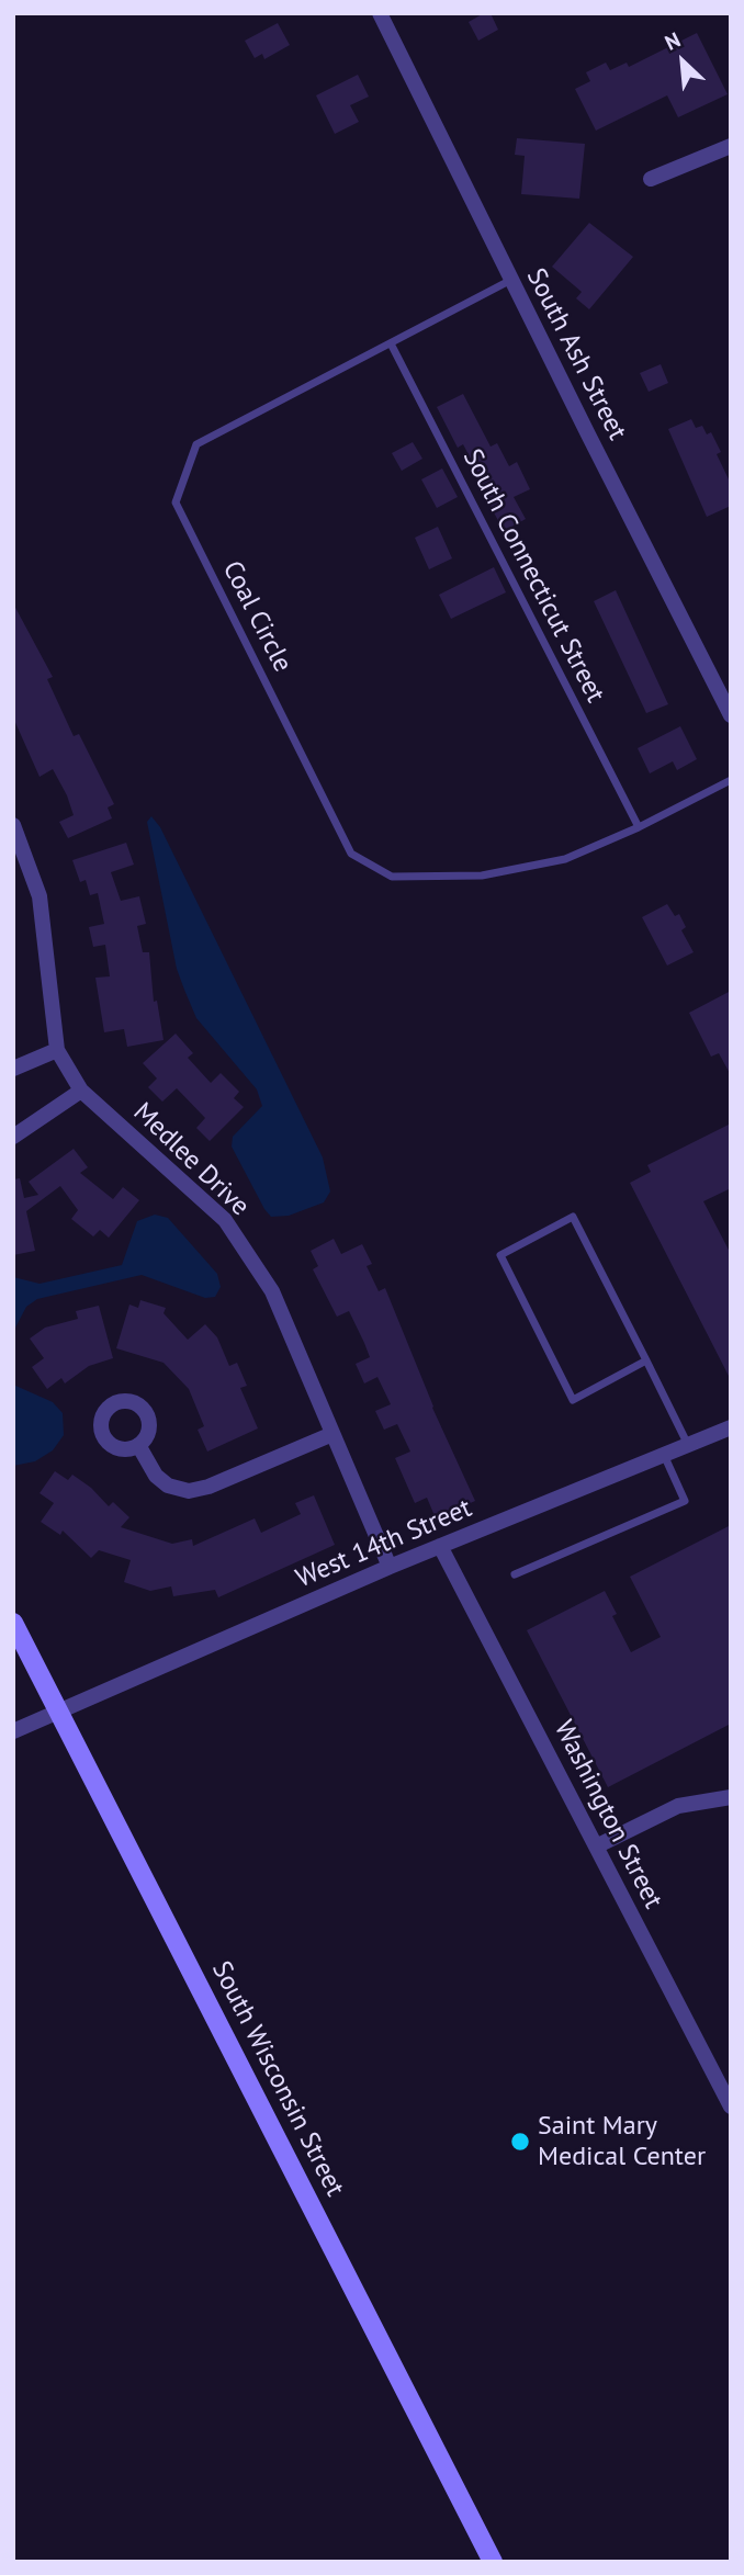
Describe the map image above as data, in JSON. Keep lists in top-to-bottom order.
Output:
{
  "streets": {
    "street": [
      "South Ash Street",
      "Medlee Drive",
      "West 14th Street",
      "Washington Street",
      "South Wisconsin Street"
    ],
    "lane": ["South Connecticut Street", "Coal Circle"]
  },
  "crossings": [
    ["South Ash Street", "Coal Circle"],
    ["South Connecticut Street", "Coal Circle"],
    ["Medlee Drive", "West 14th Street"],
    ["West 14th Street", "Washington Street"],
    ["West 14th Street", "South Wisconsin Street"]
  ],
  "places": ["Saint Mary Medical Center"],
  "north": "top left"
}
